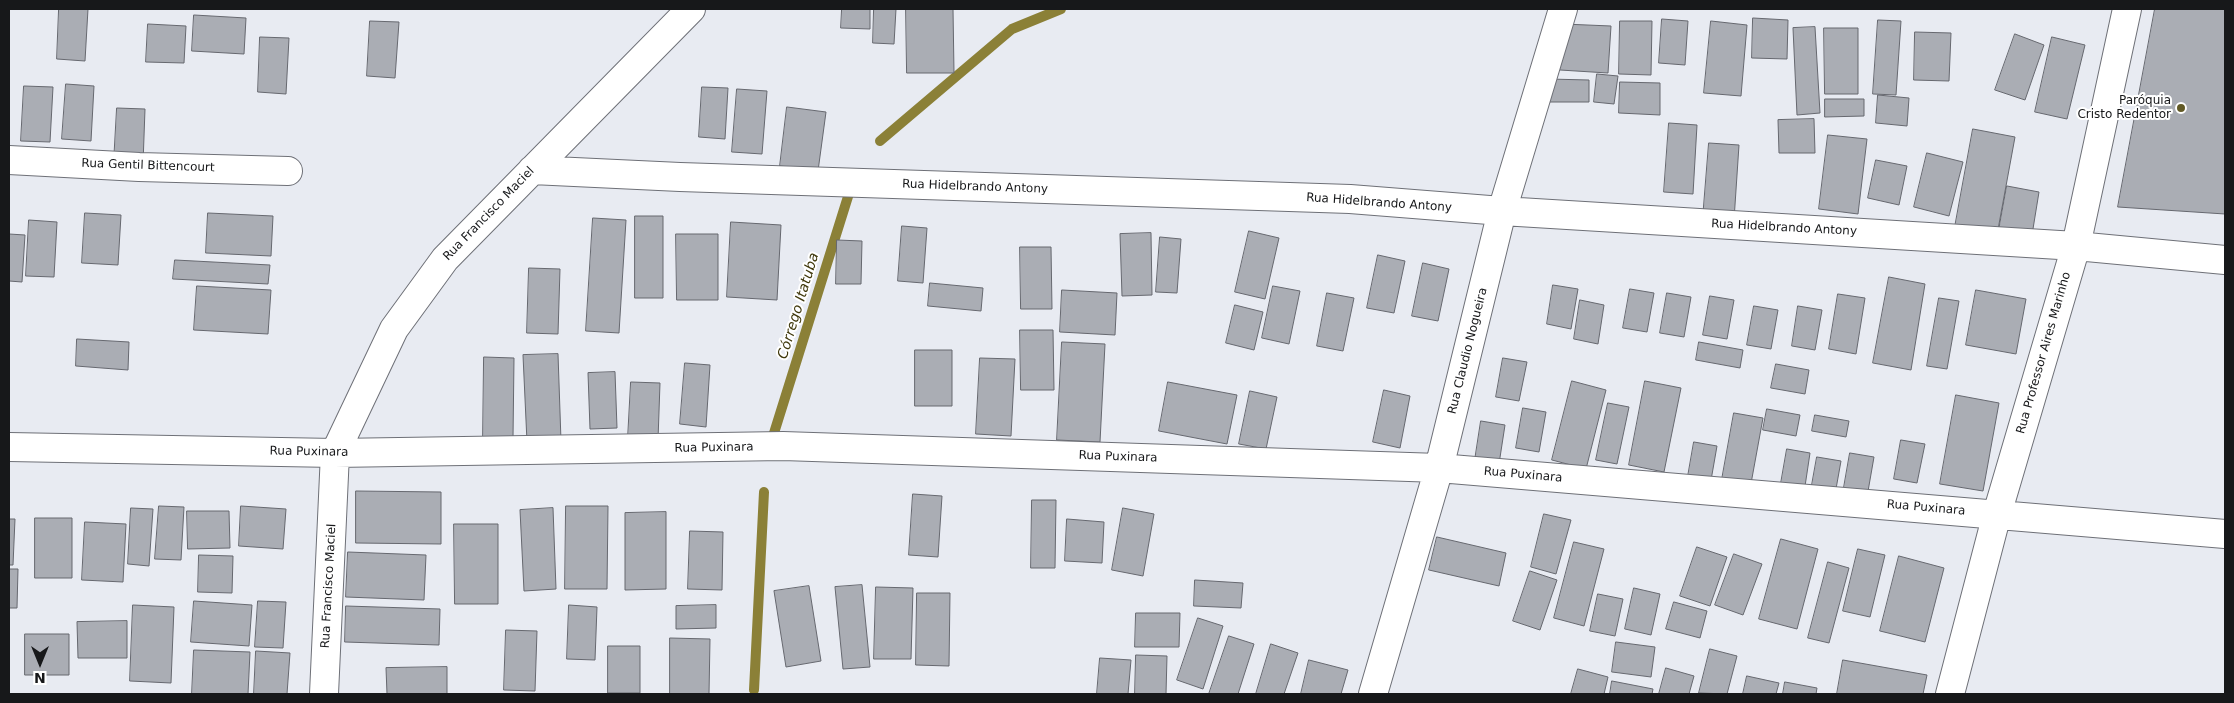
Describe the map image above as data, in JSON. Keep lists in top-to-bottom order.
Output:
{
  "streets": {
    "street": [
      "Rua Gentil Bittencourt",
      "Rua Hidelbrando Antony",
      "Rua Francisco Maciel",
      "Rua Claudio Nogueira",
      "Rua Professor Aires Marinho",
      "Rua Puxinara"
    ]
  },
  "crossings": [
    ["Rua Hidelbrando Antony", "Rua Francisco Maciel"],
    ["Rua Hidelbrando Antony", "Rua Claudio Nogueira"],
    ["Rua Hidelbrando Antony", "Rua Professor Aires Marinho"],
    ["Rua Francisco Maciel", "Rua Puxinara"],
    ["Rua Claudio Nogueira", "Rua Puxinara"],
    ["Rua Professor Aires Marinho", "Rua Puxinara"]
  ],
  "water": ["Córrego Itatuba"],
  "places": ["Paróquia Cristo Redentor"],
  "north": "bottom"
}
